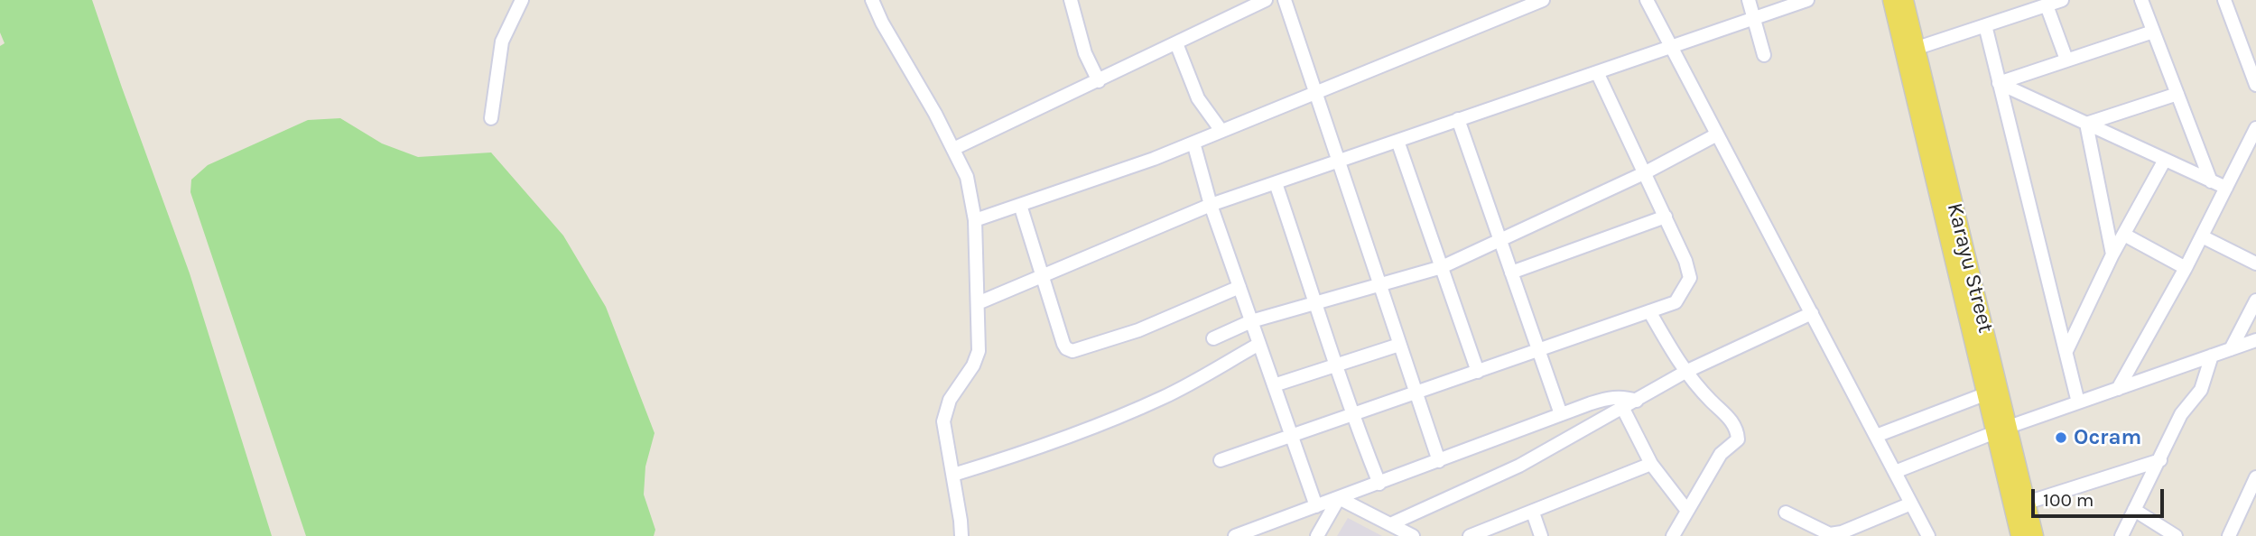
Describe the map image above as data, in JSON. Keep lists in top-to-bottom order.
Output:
{
  "streets": {
    "main road": ["Karayu Street"]
  },
  "places": ["Ocram"],
  "scale_bar": "100 m"
}
